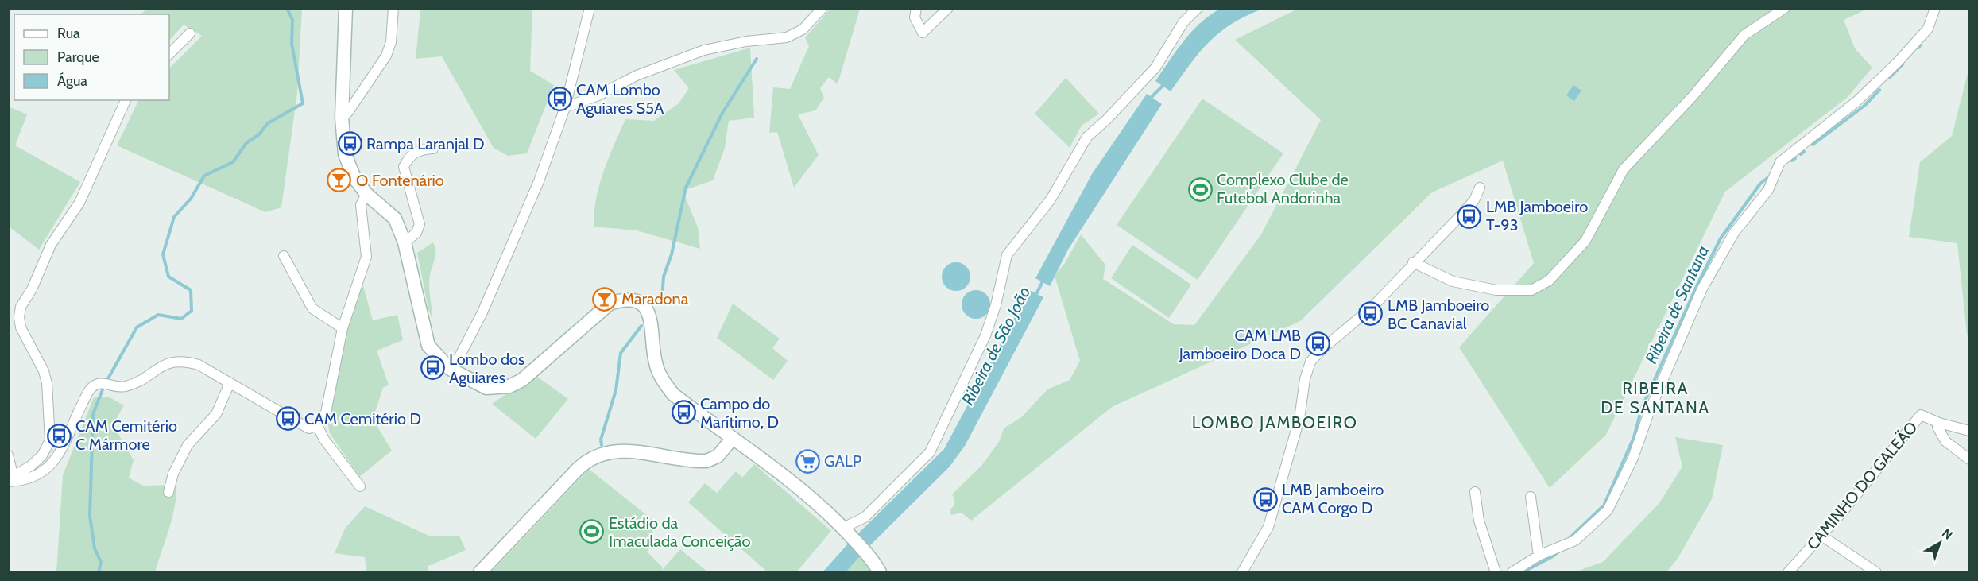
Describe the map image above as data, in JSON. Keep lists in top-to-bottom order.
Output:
{
  "streets": {
    "street": ["CAMINHO DO GALEÃO"]
  },
  "districts": ["RIBEIRA DE SANTANA", "LOMBO JAMBOEIRO"],
  "water": ["Ribeira de Santana", "Ribeira de São João"],
  "places": {
    "bus stop": [
      "CAM Lombo Aguiares S5A",
      "Rampa Laranjal D",
      "LMB Jamboeiro T-93",
      "LMB Jamboeiro BC Canavial",
      "CAM LMB Jamboeiro Doca D",
      "Lombo dos Aguiares",
      "Campo do Marítimo, D",
      "CAM Cemitério D",
      "CAM Cemitério C Mármore",
      "LMB Jamboeiro CAM Corgo D"
    ],
    "bar": ["O Fontenário", "Maradona"],
    "sports": ["Complexo Clube de Futebol Andorinha", "Estádio da Imaculada Conceição"],
    "supermarket": ["GALP"]
  },
  "legend": ["Rua", "Parque", "Água"],
  "north": "top right"
}
